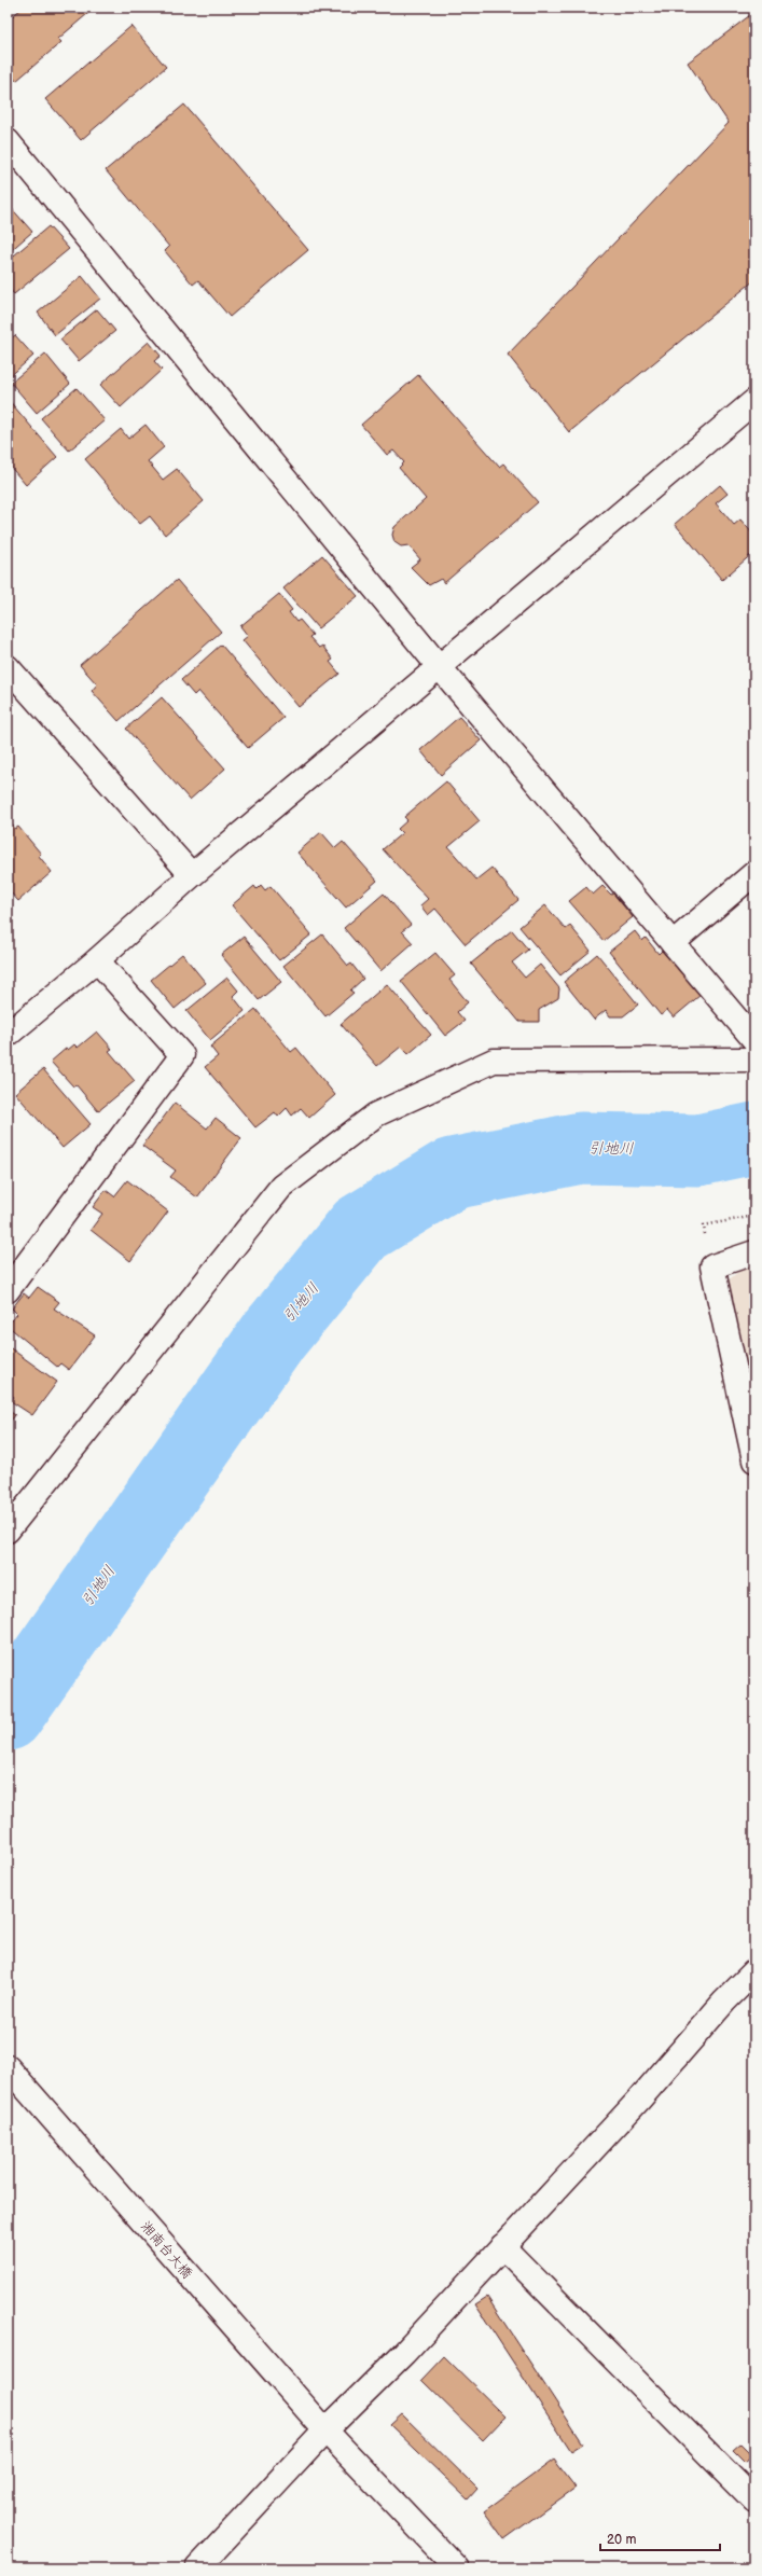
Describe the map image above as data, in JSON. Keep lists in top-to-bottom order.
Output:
{
  "streets": {
    "street": ["湘南台大橋"]
  },
  "water": ["引地川"],
  "scale_bar": "20 m"
}
